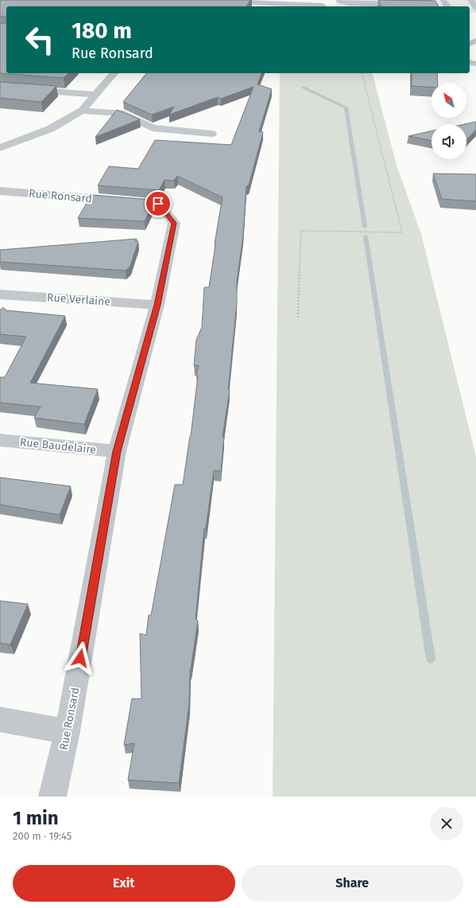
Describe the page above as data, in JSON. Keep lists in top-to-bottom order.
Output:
{
  "streets": {
    "street": ["Rue Ronsard", "Rue Verlaine", "Rue Baudelaire"]
  },
  "crossings": [
    ["Rue Ronsard", "Rue Verlaine"],
    ["Rue Ronsard", "Rue Baudelaire"]
  ],
  "north": "top left",
  "page": {
    "turn": ["180 m", "Rue Ronsard"],
    "heading": ["1 min", "200 m · 19:45"],
    "buttons": ["Exit", "Share"]
  }
}
